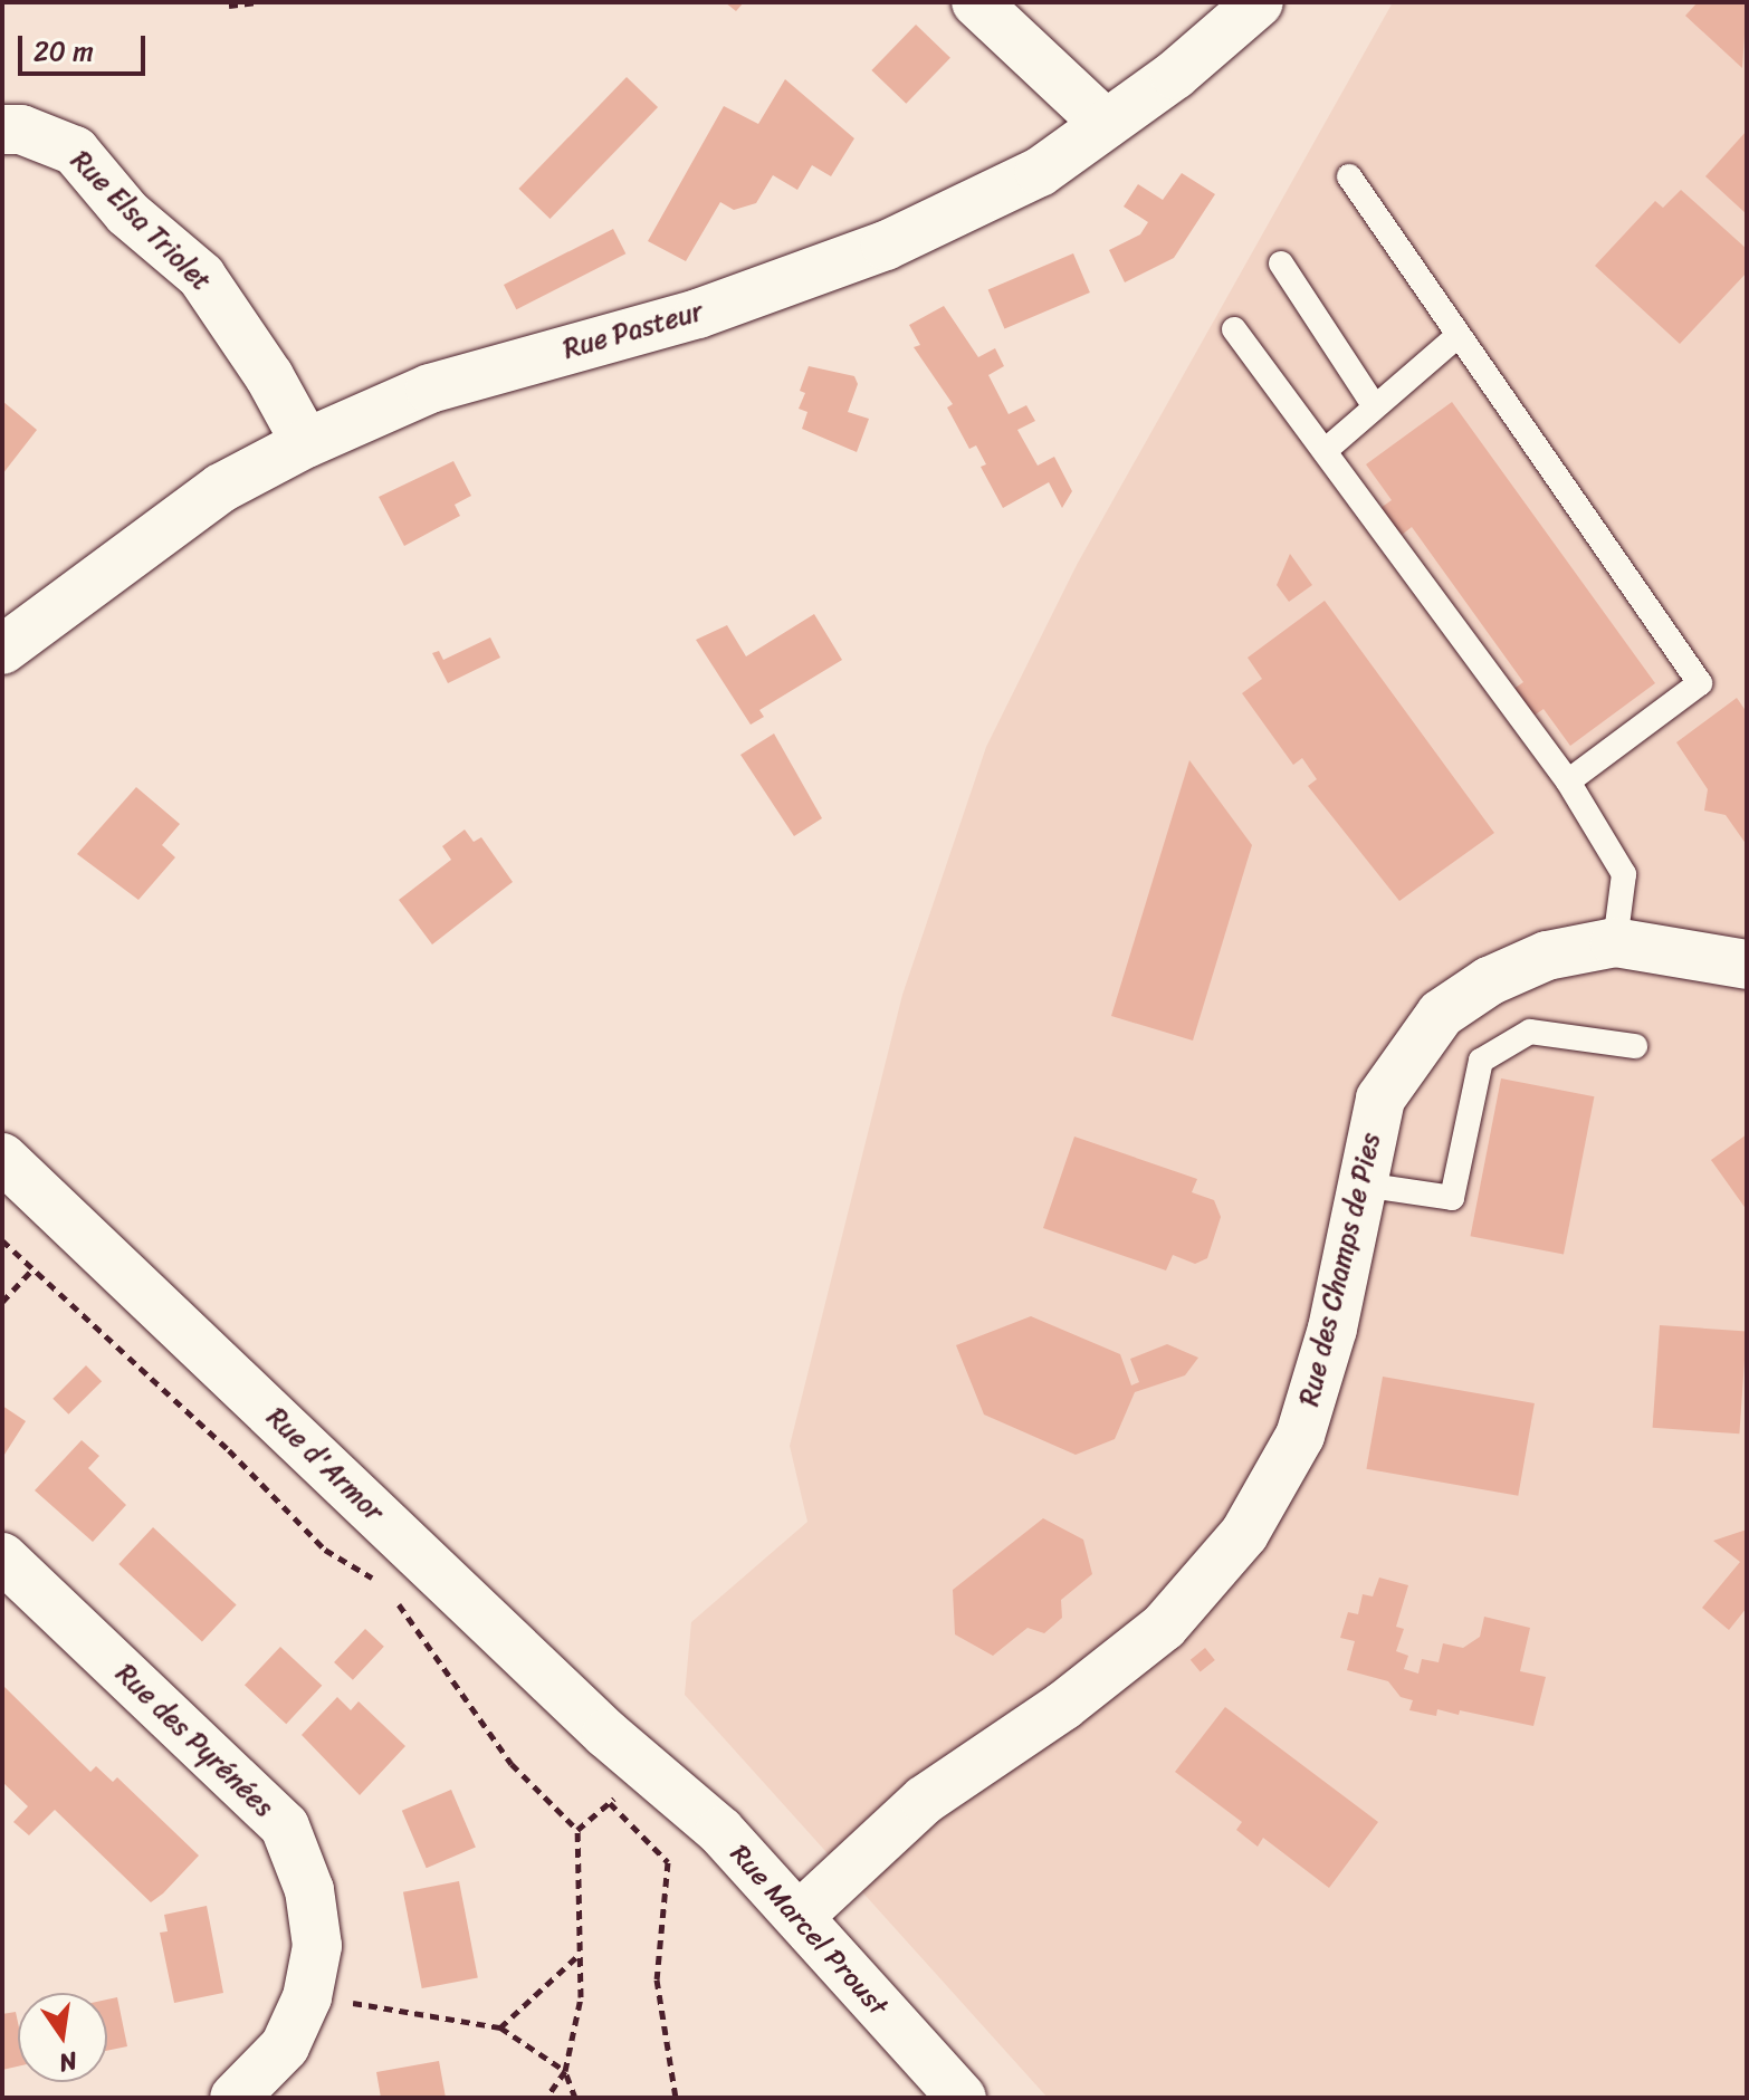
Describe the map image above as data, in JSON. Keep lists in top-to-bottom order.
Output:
{
  "streets": {
    "street": [
      "Rue Elsa Triolet",
      "Rue Pasteur",
      "Rue des Champs de Pies",
      "Rue d'Armor",
      "Rue des Pyrénées",
      "Rue Marcel Proust"
    ]
  },
  "crossings": [
    ["Rue Elsa Triolet", "Rue Pasteur"],
    ["Rue des Champs de Pies", "Rue Marcel Proust"],
    ["Rue d'Armor", "Rue Marcel Proust"]
  ],
  "scale_bar": "20 m",
  "north": "bottom"
}
